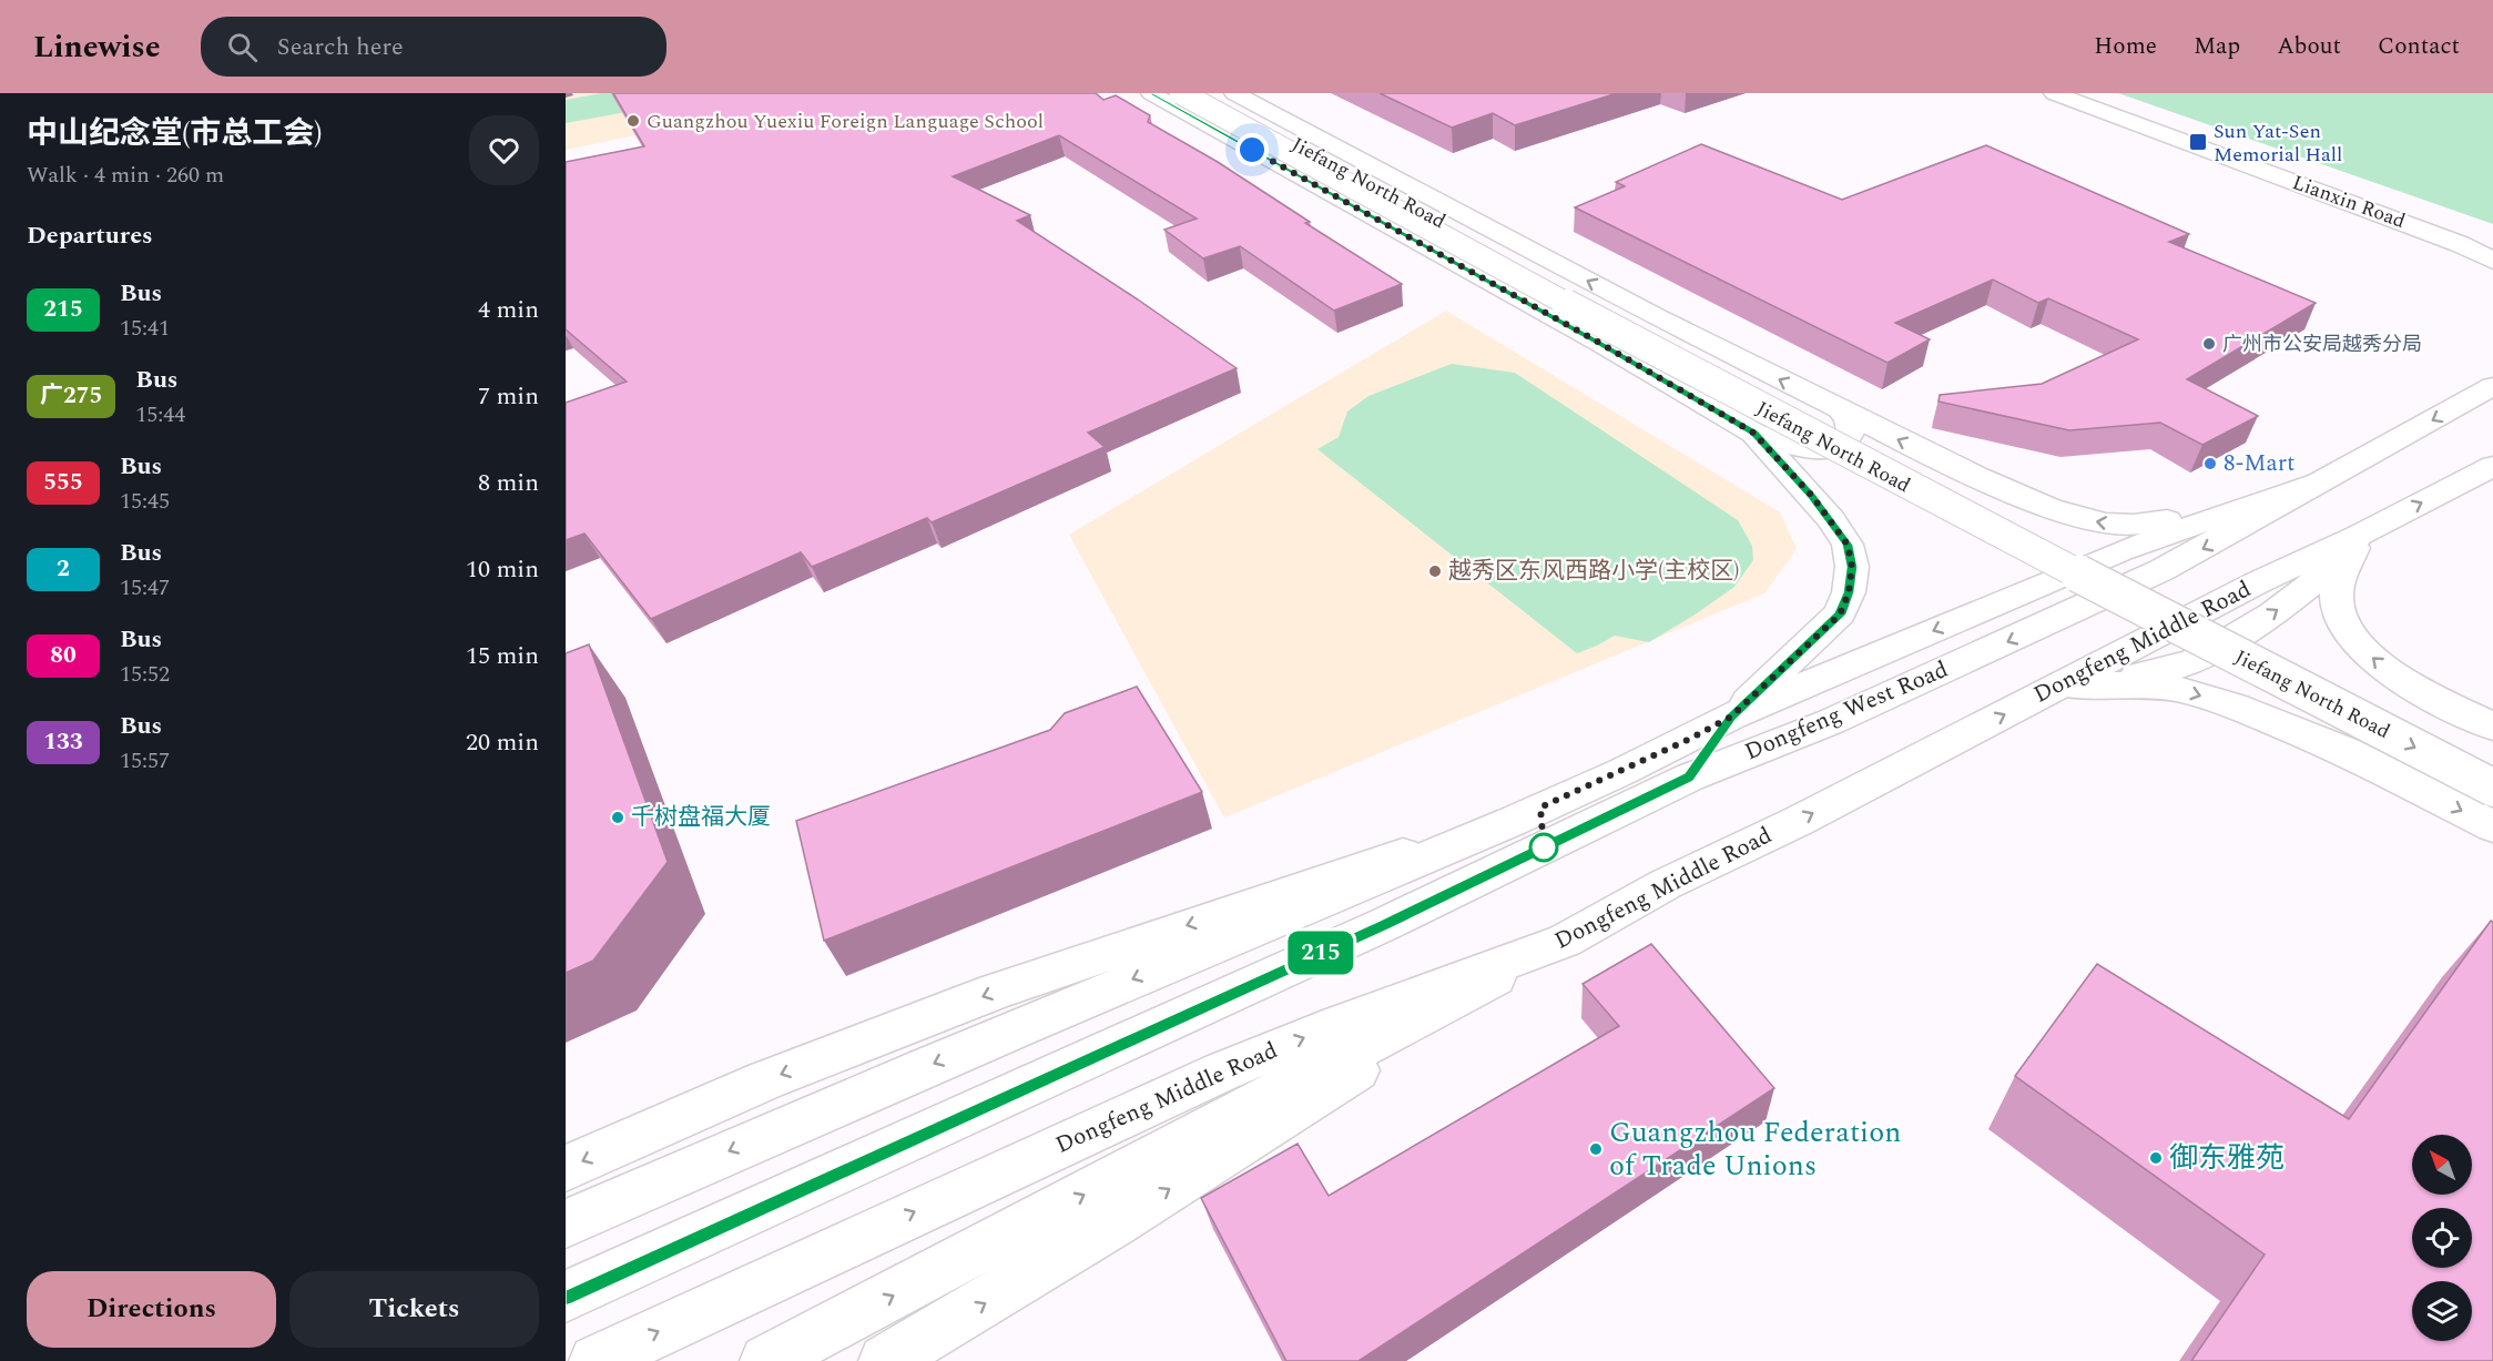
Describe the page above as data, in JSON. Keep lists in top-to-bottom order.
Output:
{
  "streets": {
    "main road": [
      "Jiefang North Road",
      "Lianxin Road",
      "Dongfeng Middle Road",
      "Dongfeng West Road"
    ]
  },
  "crossings": [
    ["Jiefang North Road", "Dongfeng West Road"]
  ],
  "places": {
    "other": [
      "Guangzhou Yuexiu Foreign Language School",
      "广州市公安局越秀分局",
      "8-Mart",
      "越秀区东风西路小学(主校区)",
      "千树盘福大厦",
      "Guangzhou Federation of Trade Unions",
      "御东雅苑"
    ],
    "transit": ["Sun Yat-Sen Memorial Hall"]
  },
  "lines": ["bus line 215"],
  "north": "top left",
  "page": {
    "header": "Linewise",
    "search": "Search here",
    "nav": [
      "Home",
      "Map",
      "About",
      "Contact"
    ],
    "heading": [
      ["中山纪念堂(市总工会)", "Walk · 4 min · 260 m"],
      "Departures"
    ],
    "on_map": "215",
    "list": [
      {
        "mark": "215",
        "name": "Bus",
        "note": "15:41",
        "value": "4 min"
      },
      {
        "mark": "广275",
        "name": "Bus",
        "note": "15:44",
        "value": "7 min"
      },
      {
        "mark": "555",
        "name": "Bus",
        "note": "15:45",
        "value": "8 min"
      },
      {
        "mark": "2",
        "name": "Bus",
        "note": "15:47",
        "value": "10 min"
      },
      {
        "mark": "80",
        "name": "Bus",
        "note": "15:52",
        "value": "15 min"
      },
      {
        "mark": "133",
        "name": "Bus",
        "note": "15:57",
        "value": "20 min"
      }
    ],
    "buttons": ["Directions", "Tickets"]
  }
}
